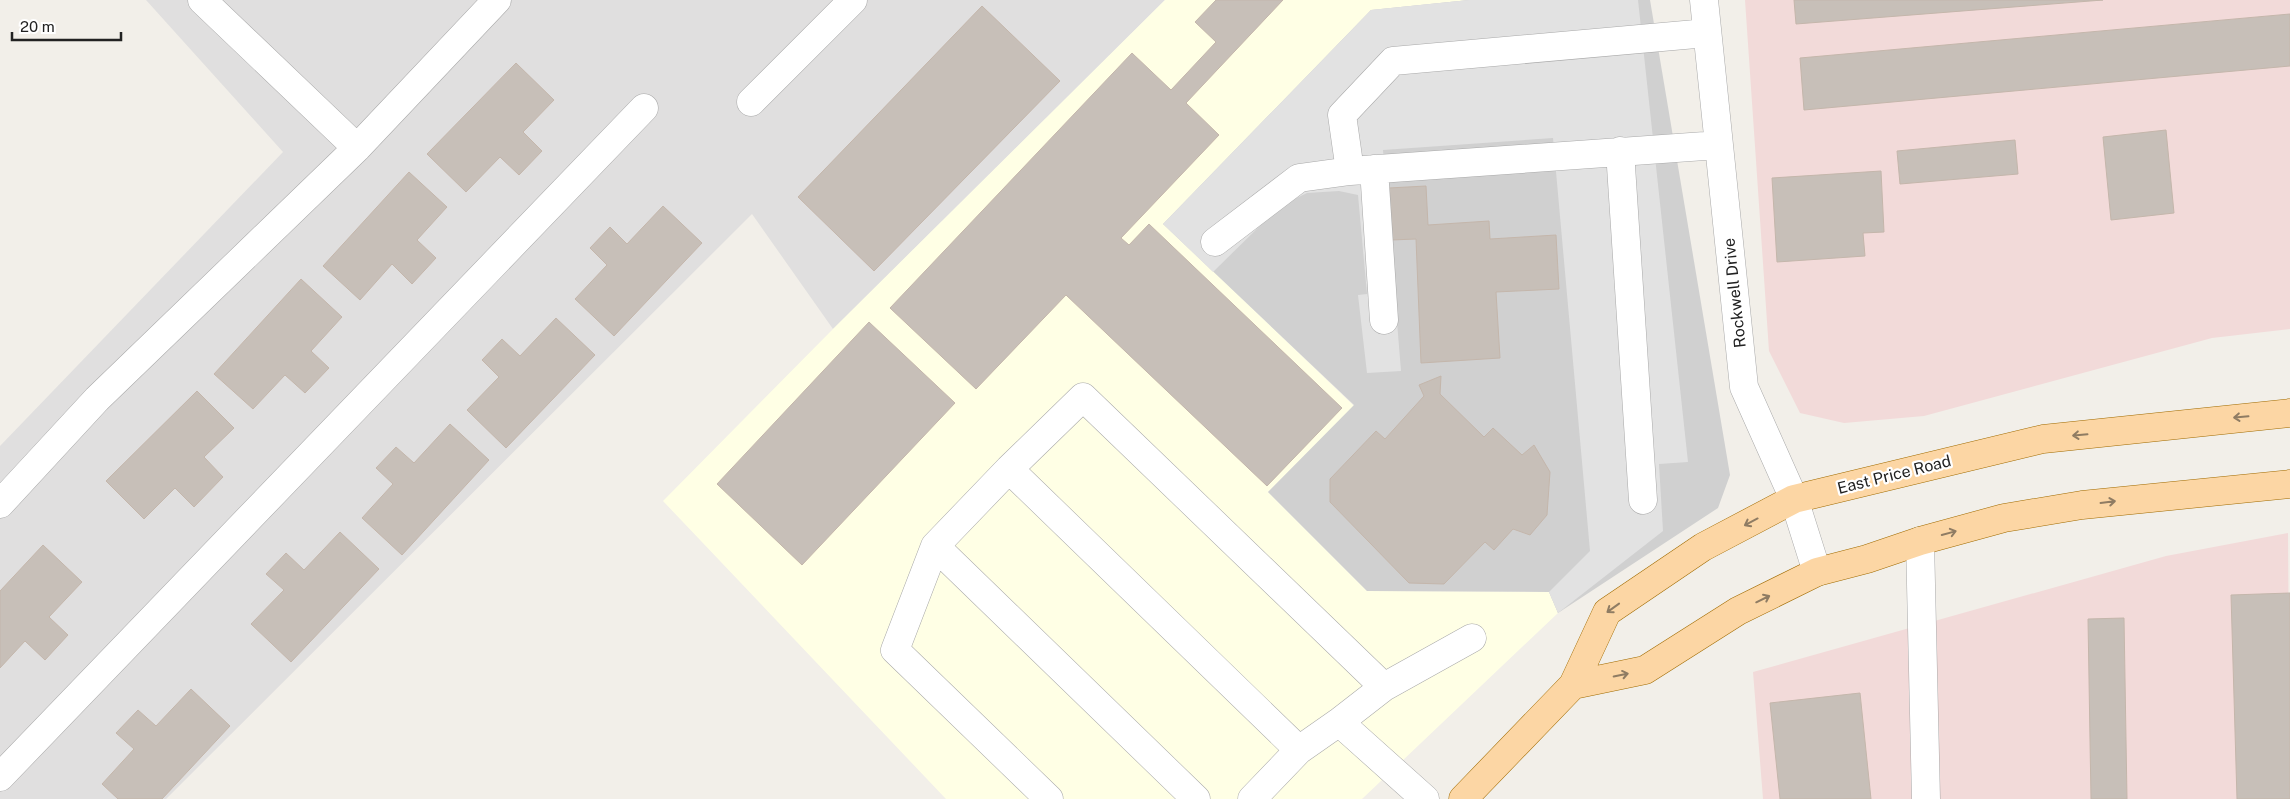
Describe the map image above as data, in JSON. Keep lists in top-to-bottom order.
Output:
{
  "streets": {
    "main road": ["East Price Road"],
    "street": ["Rockwell Drive"]
  },
  "crossings": [
    ["Rockwell Drive", "East Price Road"]
  ],
  "scale_bar": "20 m"
}
